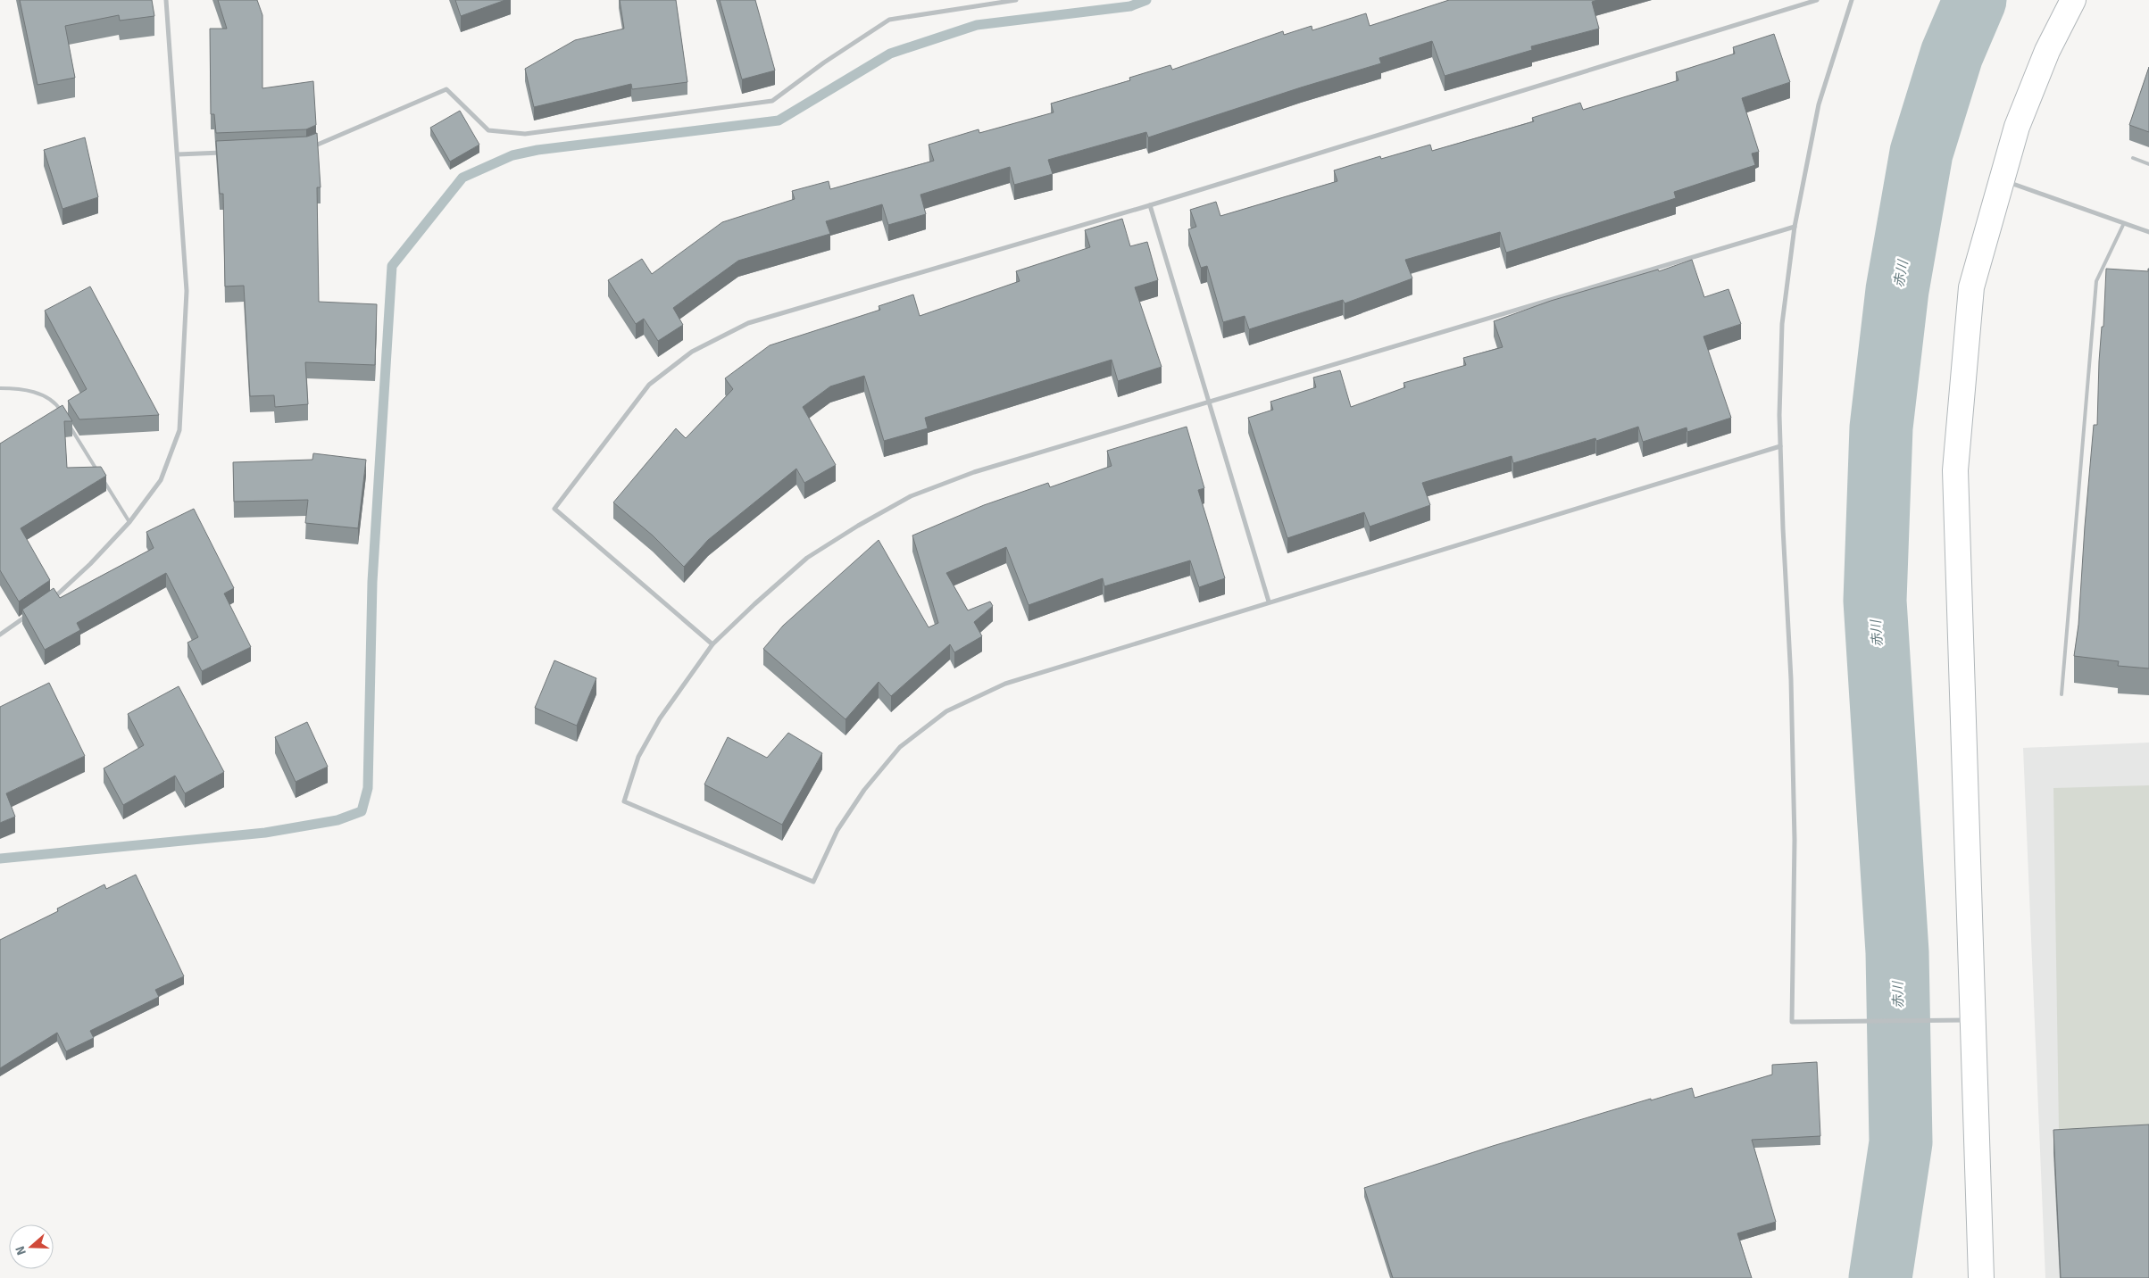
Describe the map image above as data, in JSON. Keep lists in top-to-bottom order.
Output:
{
  "water": ["赤川"],
  "north": "left"
}
